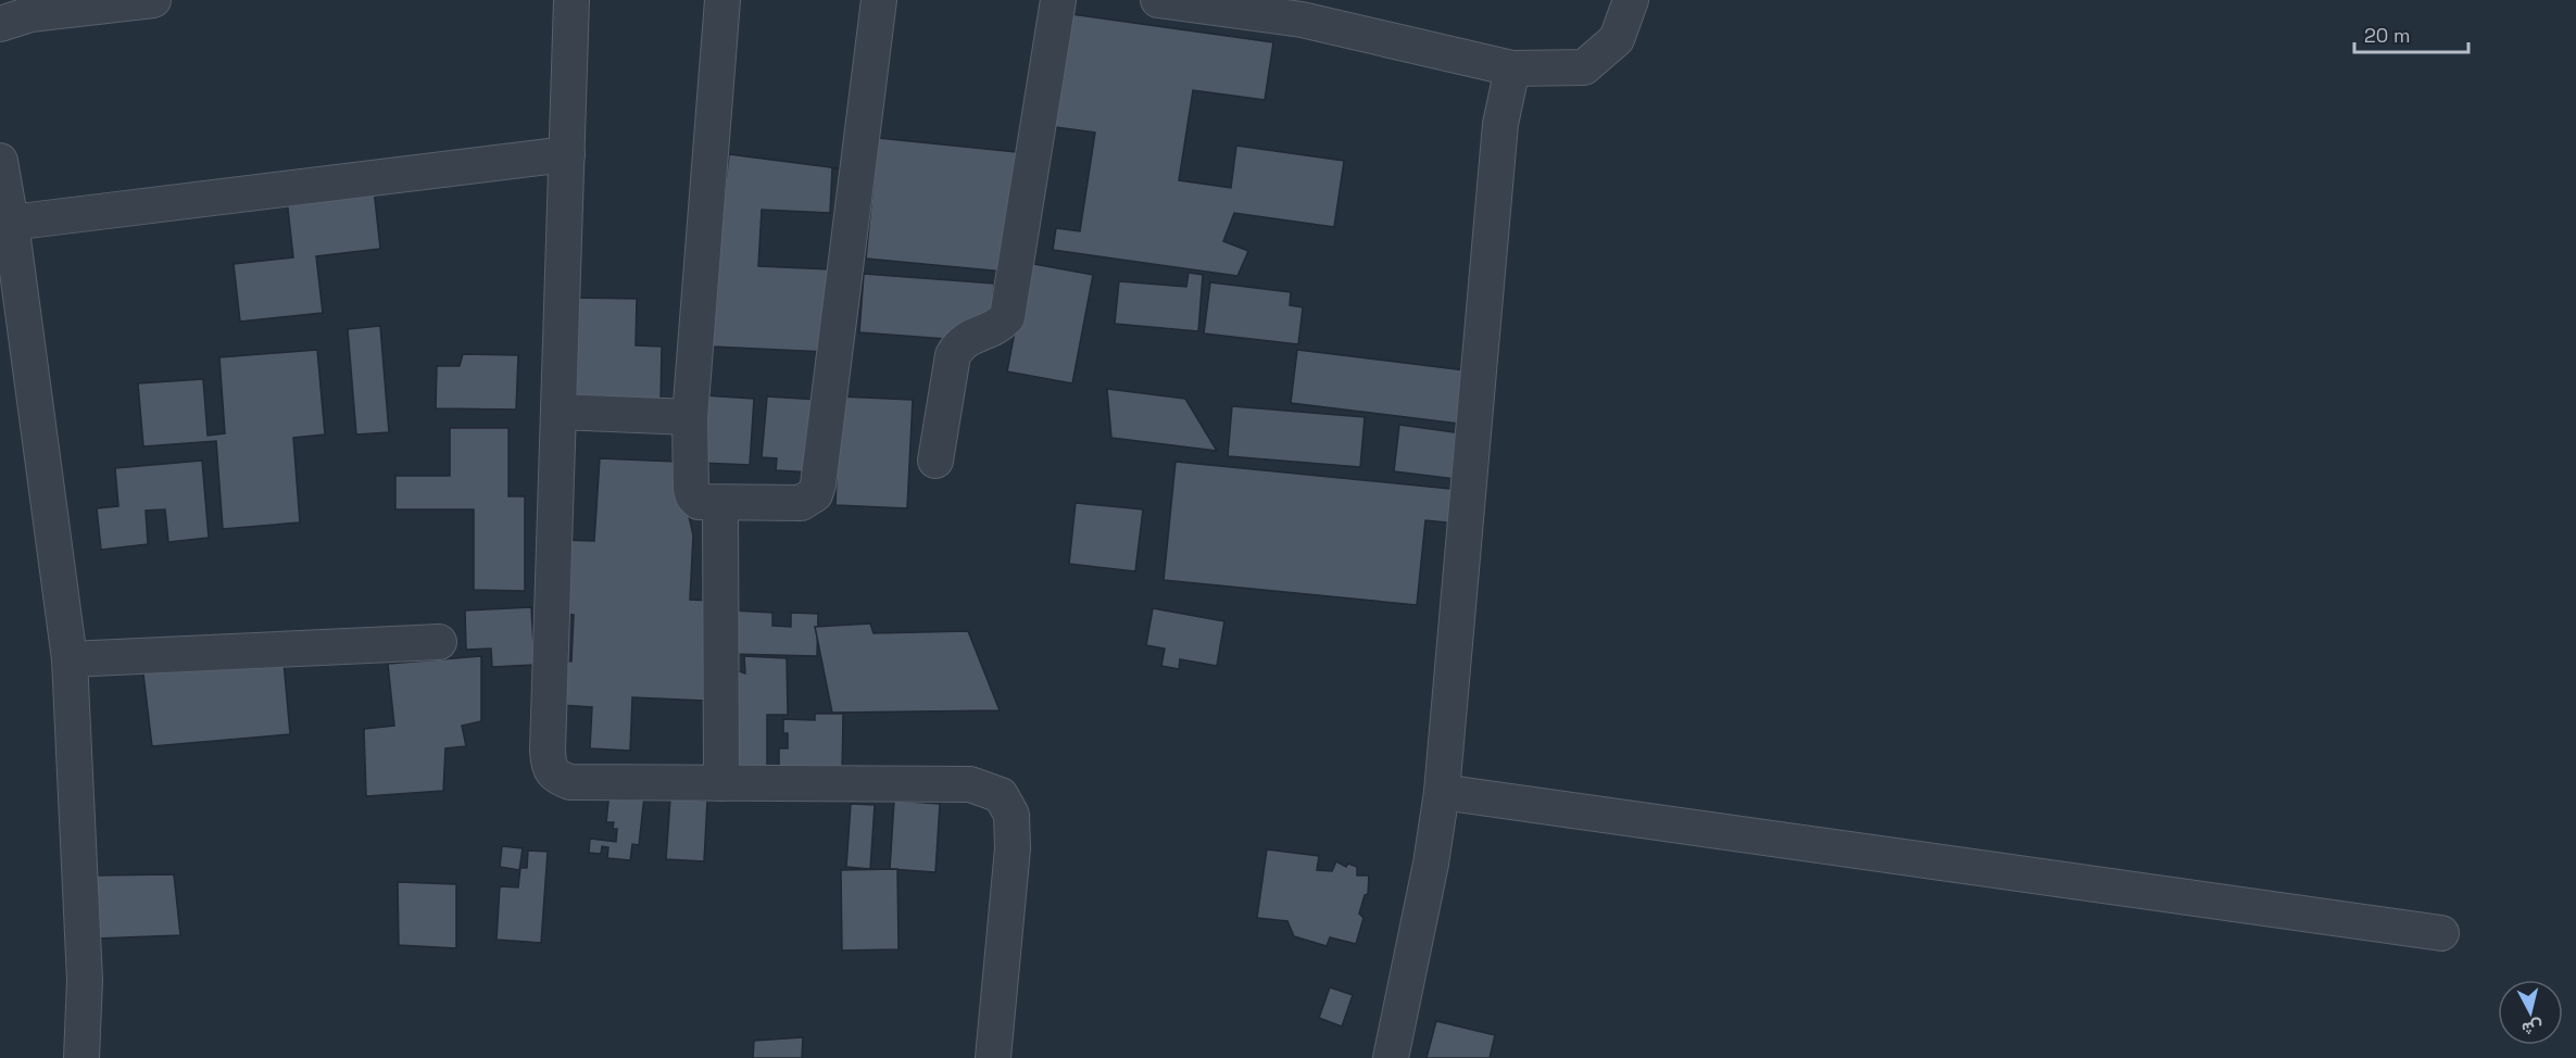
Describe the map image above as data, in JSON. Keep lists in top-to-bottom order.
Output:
{
  "scale_bar": "20 m",
  "north": "bottom"
}
